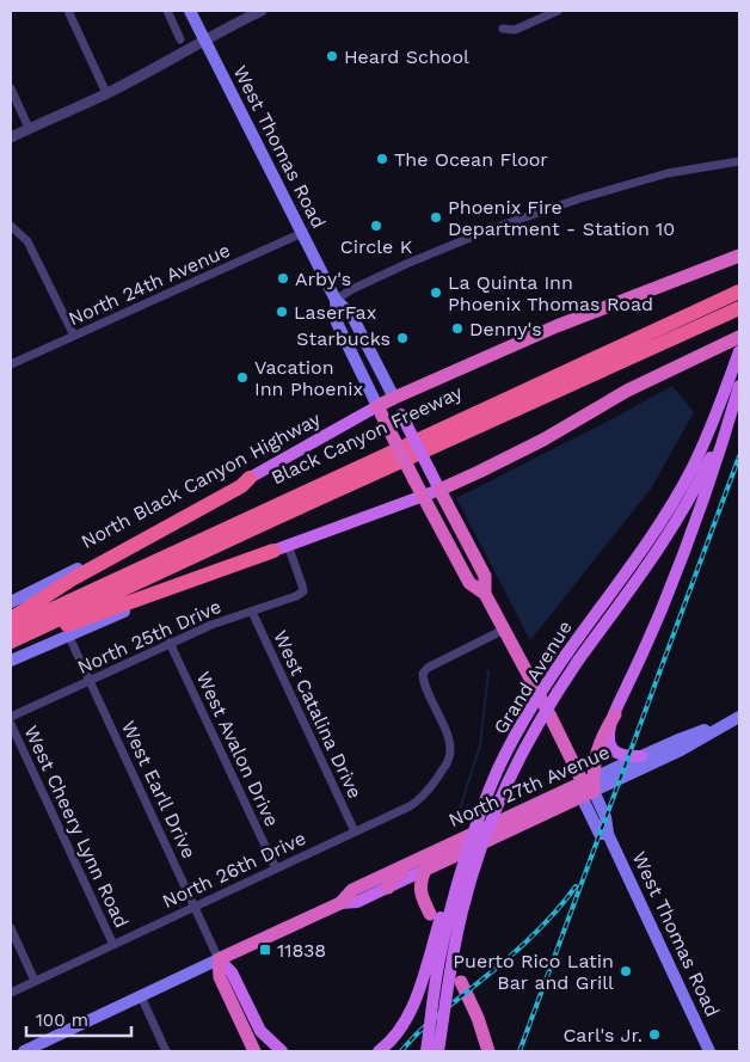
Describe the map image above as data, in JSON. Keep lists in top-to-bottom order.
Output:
{
  "streets": {
    "highway": [
      "West Thomas Road",
      "Black Canyon Freeway",
      "North Black Canyon Highway",
      "North 27th Avenue"
    ],
    "main road": ["Grand Avenue"],
    "street": [
      "North 24th Avenue",
      "North 25th Drive",
      "West Catalina Drive",
      "West Avalon Drive",
      "West Earll Drive",
      "West Cheery Lynn Road",
      "North 26th Drive"
    ]
  },
  "crossings": [
    ["West Thomas Road", "North 24th Avenue"],
    ["West Thomas Road", "North Black Canyon Highway"],
    ["West Thomas Road", "North 27th Avenue"],
    ["West Thomas Road", "North 26th Drive"],
    ["North 25th Drive", "West Catalina Drive"],
    ["North 25th Drive", "West Avalon Drive"],
    ["North 25th Drive", "West Earll Drive"],
    ["West Catalina Drive", "North 26th Drive"],
    ["West Avalon Drive", "North 26th Drive"],
    ["North 27th Avenue", "West Earll Drive"],
    ["West Earll Drive", "North 26th Drive"],
    ["West Cheery Lynn Road", "North 26th Drive"]
  ],
  "places": {
    "other": [
      "Heard School",
      "The Ocean Floor",
      "Phoenix Fire Department - Station 10",
      "Circle K",
      "Arby's",
      "La Quinta Inn Phoenix Thomas Road",
      "LaserFax",
      "Denny's",
      "Starbucks",
      "Vacation Inn Phoenix",
      "Puerto Rico Latin Bar and Grill",
      "Carl's Jr."
    ],
    "transit": ["11838"]
  },
  "scale_bar": "100 m"
}
